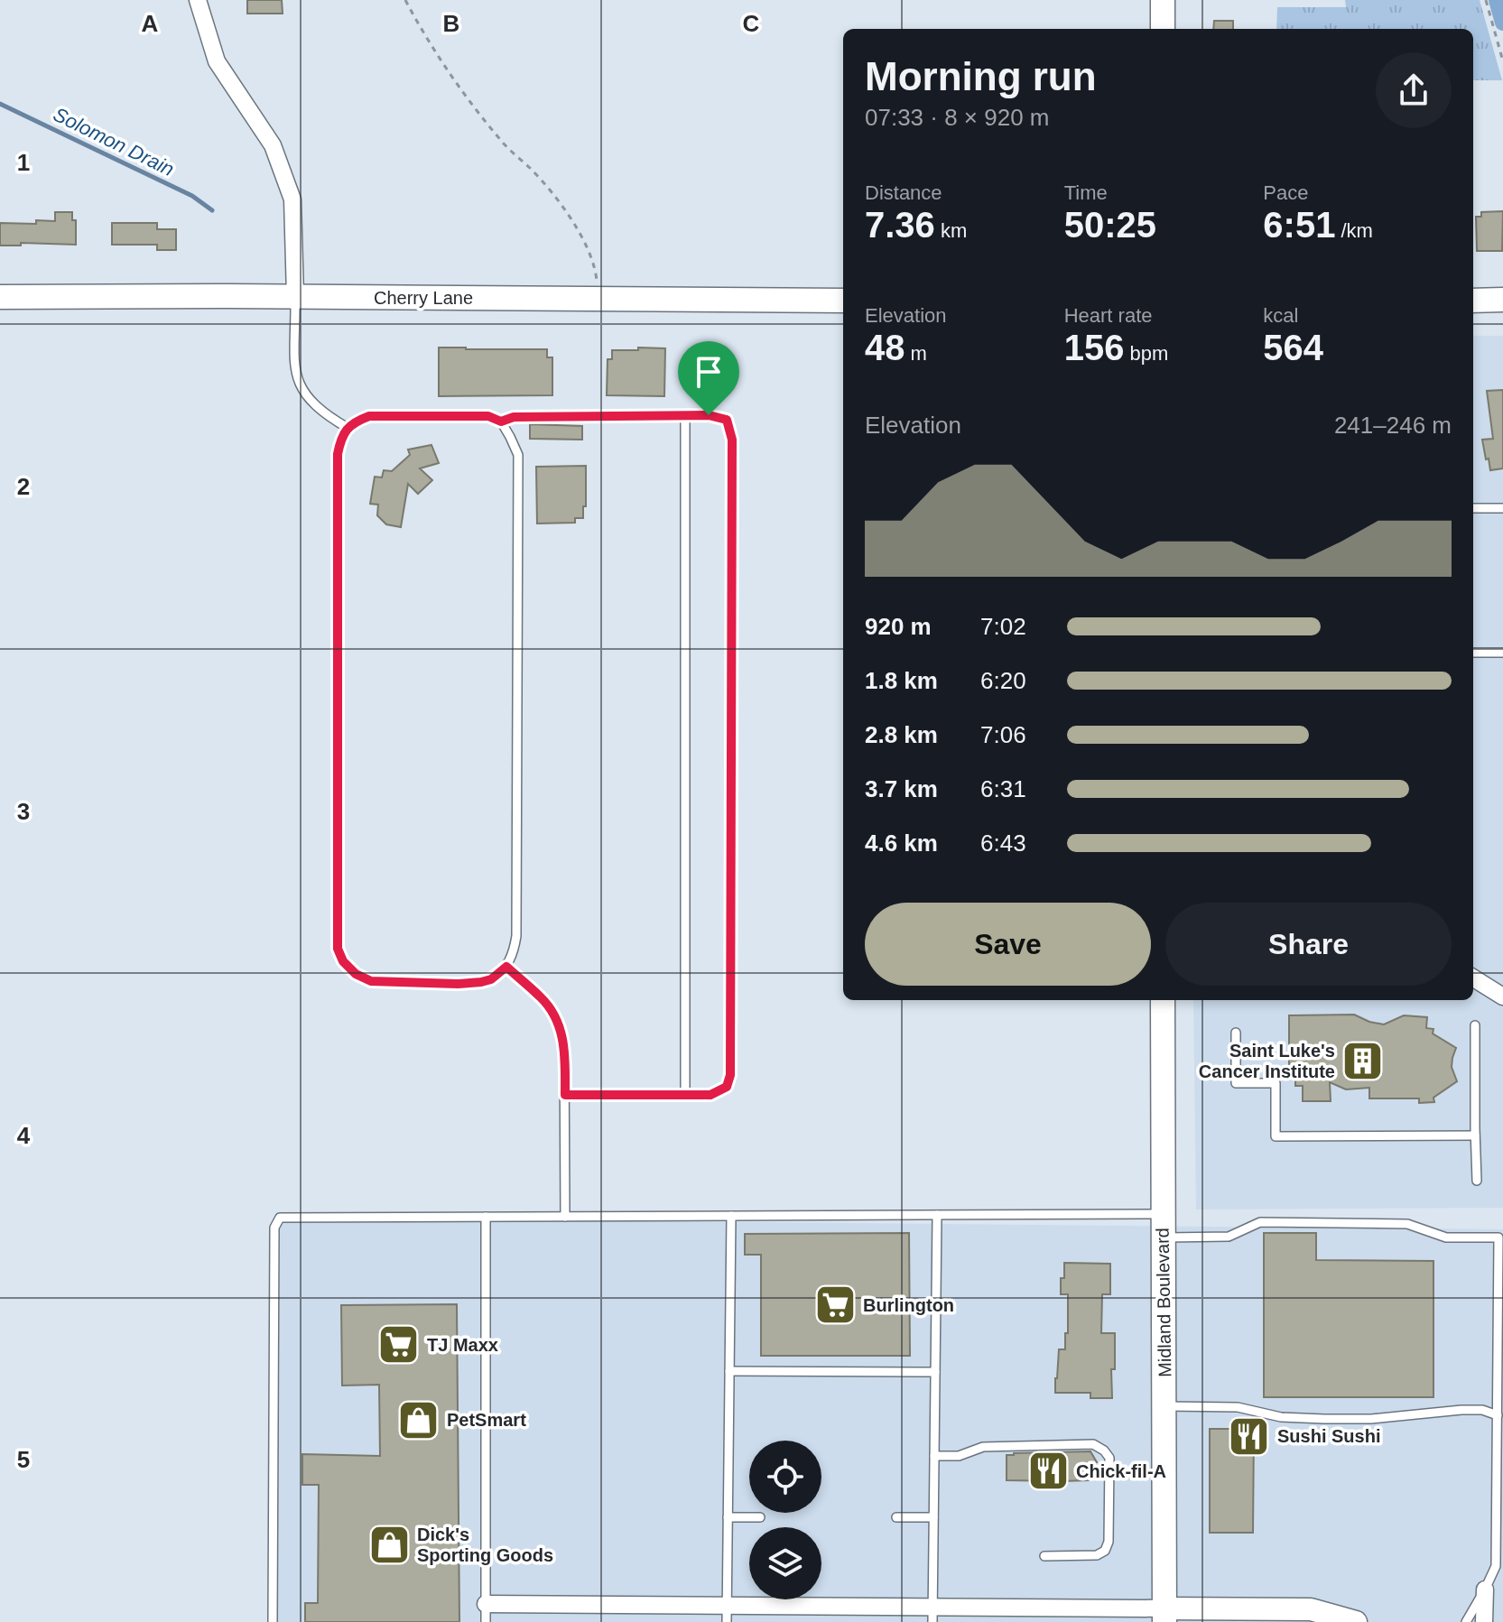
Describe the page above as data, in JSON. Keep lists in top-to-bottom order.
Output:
{
  "streets": {
    "main road": ["Cherry Lane", "Midland Boulevard"]
  },
  "water": ["Solomon Drain"],
  "places": {
    "building": ["Saint Luke's Cancer Institute"],
    "supermarket": ["Burlington", "TJ Maxx"],
    "shop": ["PetSmart", "Dick's Sporting Goods"],
    "restaurant": ["Sushi Sushi", "Chick-fil-A"]
  },
  "page": {
    "heading": ["Morning run", "07:33 · 8 × 920 m"],
    "stats": [
      ["Distance", "7.36 km"],
      ["Time", "50:25"],
      ["Pace", "6:51 /km"],
      ["Elevation", "48 m"],
      ["Heart rate", "156 bpm"],
      ["kcal", "564"]
    ],
    "chart": ["Elevation", "241–246 m"],
    "list": [
      {
        "name": "920 m",
        "note": "7:02"
      },
      {
        "name": "1.8 km",
        "note": "6:20"
      },
      {
        "name": "2.8 km",
        "note": "7:06"
      },
      {
        "name": "3.7 km",
        "note": "6:31"
      },
      {
        "name": "4.6 km",
        "note": "6:43"
      }
    ],
    "buttons": ["Save", "Share"]
  },
  "grid": {
    "columns": ["A", "B", "C"],
    "rows": [
      "1",
      "2",
      "3",
      "4",
      "5"
    ]
  }
}
